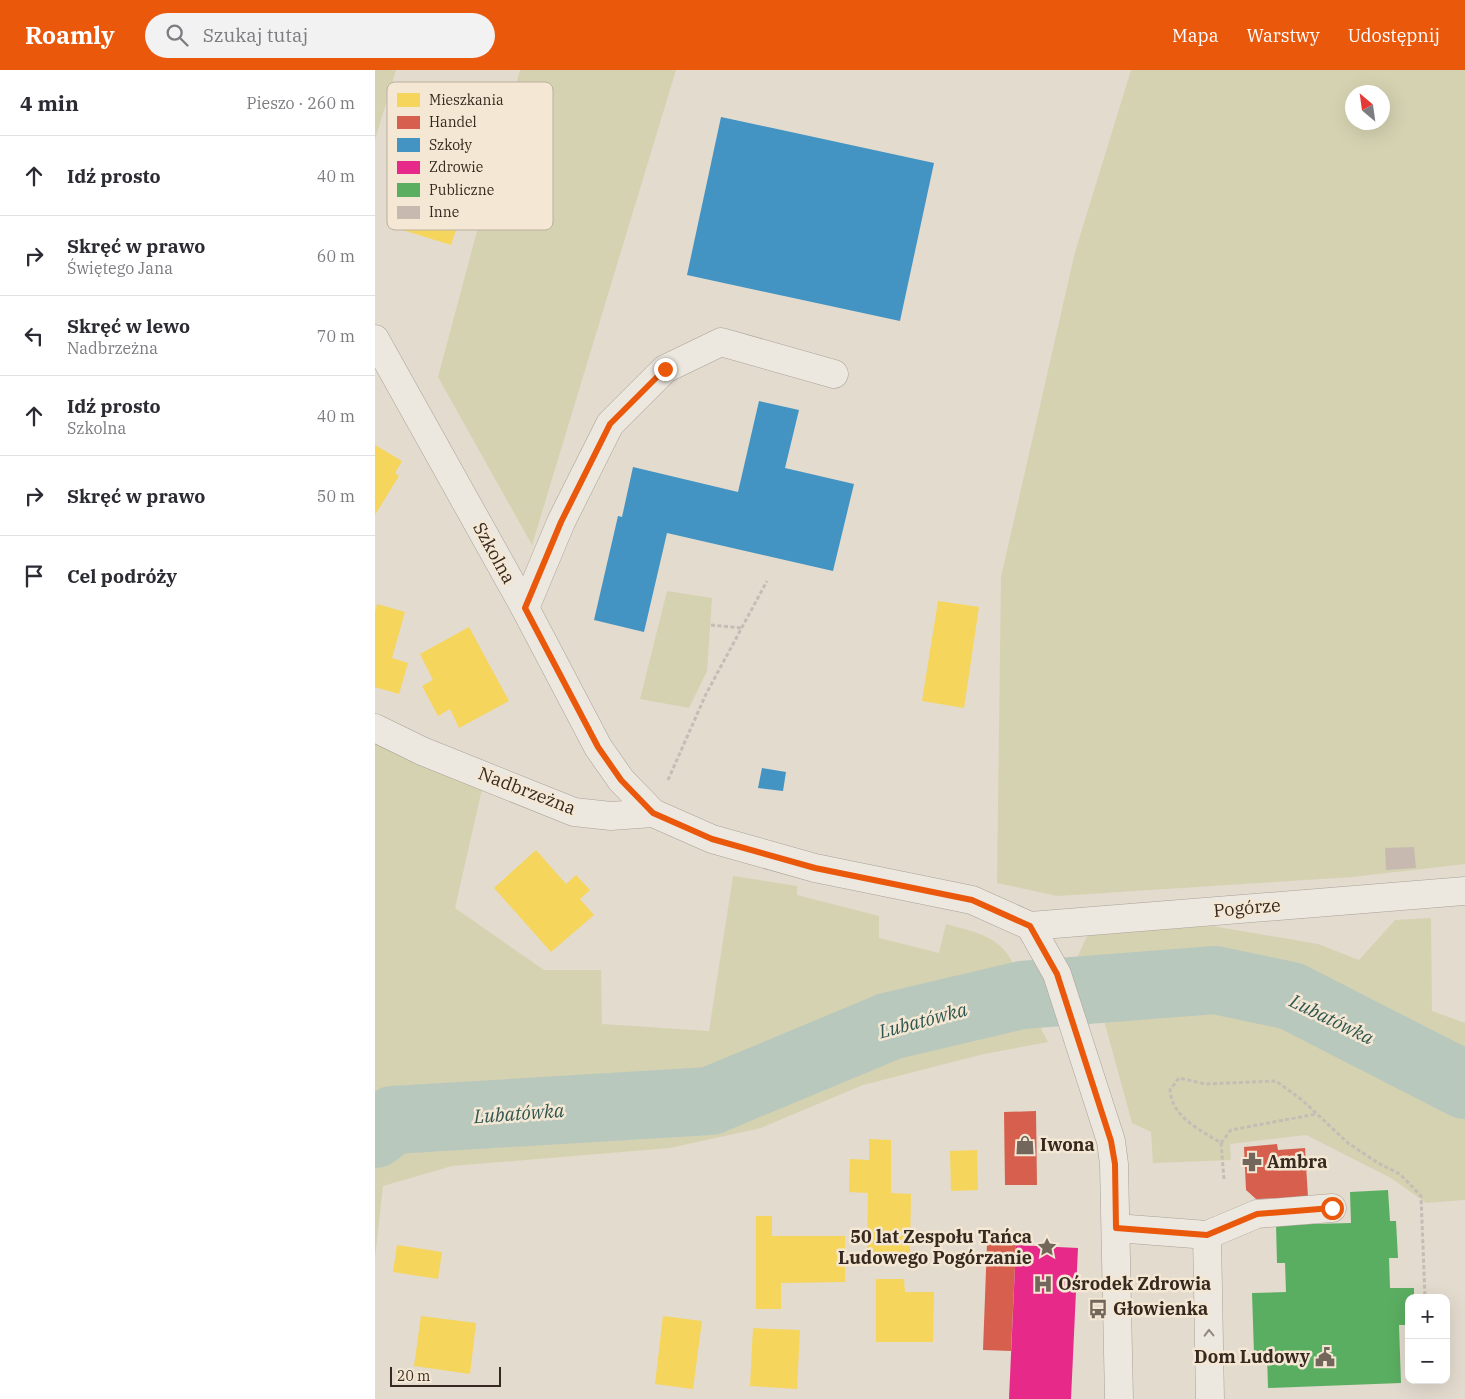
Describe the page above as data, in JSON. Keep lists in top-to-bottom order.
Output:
{
  "streets": {
    "street": ["Szkolna", "Nadbrzeżna", "Pogórze"]
  },
  "crossings": [
    ["Szkolna", "Nadbrzeżna"],
    ["Nadbrzeżna", "Pogórze"]
  ],
  "water": ["Lubatówka"],
  "places": {
    "shop": ["Iwona"],
    "pharmacy": ["Ambra"],
    "place": ["50 lat Zespołu Tańca Ludowego Pogórzanie"],
    "hospital": ["Ośrodek Zdrowia"],
    "bus stop": ["Głowienka"],
    "public building": ["Dom Ludowy"]
  },
  "legend": [
    "Mieszkania",
    "Handel",
    "Szkoły",
    "Zdrowie",
    "Publiczne",
    "Inne"
  ],
  "scale_bar": "20 m",
  "north": "top left",
  "page": {
    "header": "Roamly",
    "search": "Szukaj tutaj",
    "nav": ["Mapa", "Warstwy", "Udostępnij"],
    "heading": ["4 min", "Pieszo · 260 m"],
    "list": [
      ["Idź prosto", "40 m"],
      ["Skręć w prawo", "Świętego Jana", "60 m"],
      ["Skręć w lewo", "Nadbrzeżna", "70 m"],
      ["Idź prosto", "Szkolna", "40 m"],
      ["Skręć w prawo", "50 m"],
      "Cel podróży"
    ],
    "map_buttons": ["+", "−"],
    "scale": "20 m"
  }
}
